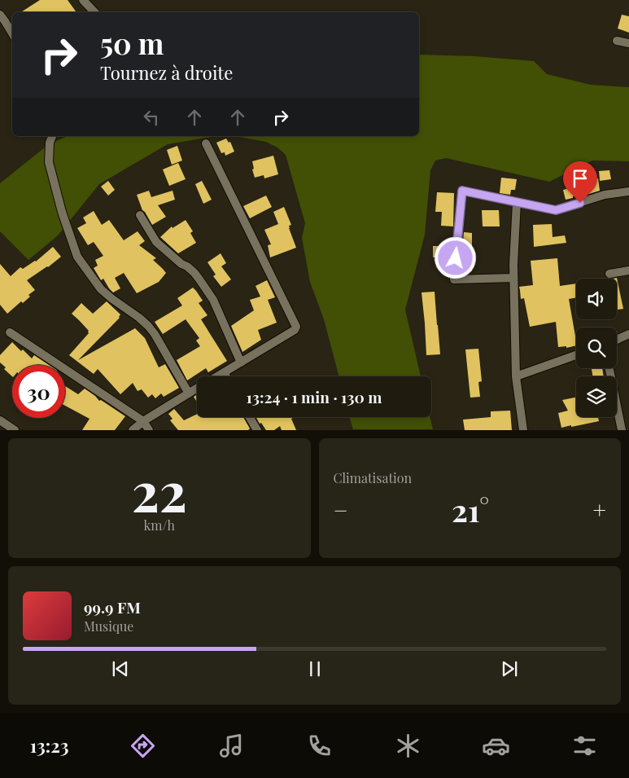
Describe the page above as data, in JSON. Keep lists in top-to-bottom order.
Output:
{
  "page": {
    "turn": ["50 m", "Tournez à droite"],
    "limit": "30",
    "trip": "13:24 · 1 min · 130 m",
    "tile": [
      ["22", "km/h"],
      "Climatisation"
    ],
    "heat": ["−", "21°", "+"],
    "song": ["99.9 FM", "Musique"],
    "tabs": "13:23"
  }
}
